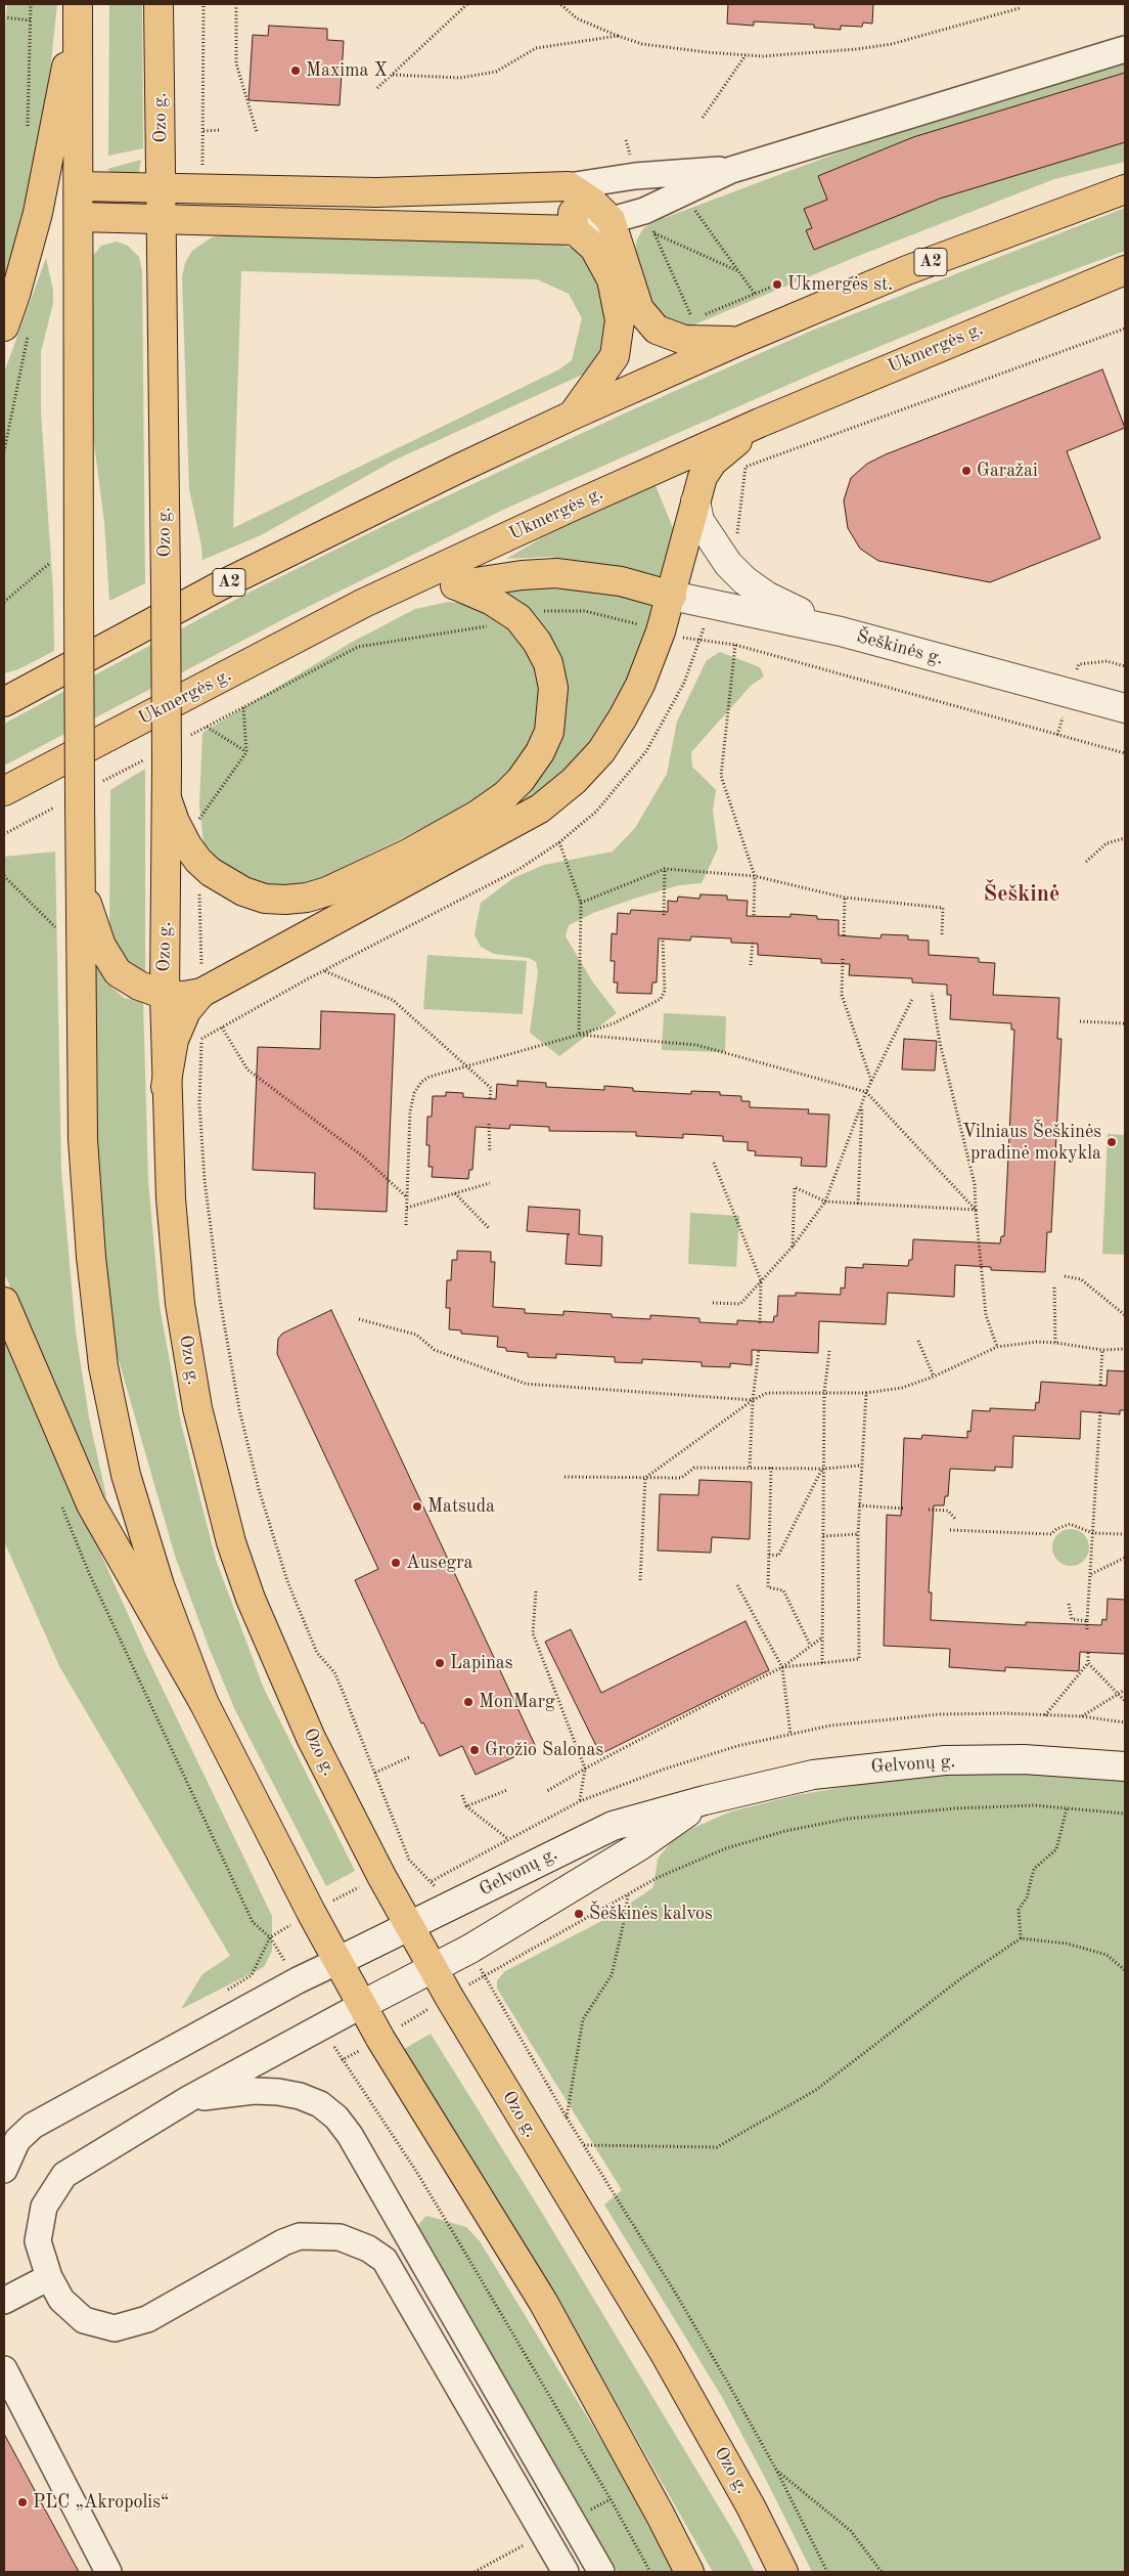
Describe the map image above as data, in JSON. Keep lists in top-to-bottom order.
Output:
{
  "streets": {
    "main road": [
      "Ozo g.",
      "A2",
      "Ukmergės g.",
      "Šeškinės g.",
      "Gelvonų g."
    ]
  },
  "crossings": [
    ["Ozo g.", "Gelvonų g."]
  ],
  "districts": ["Šeškinė"],
  "places": [
    "Maxima X",
    "Ukmergės st.",
    "Garažai",
    "Vilniaus Šeškinės pradinė mokykla",
    "Matsuda",
    "Ausegra",
    "Lapinas",
    "MonMarg",
    "Grožio Salonas",
    "Šeškinės kalvos",
    "PLC „Akropolis“"
  ]
}
